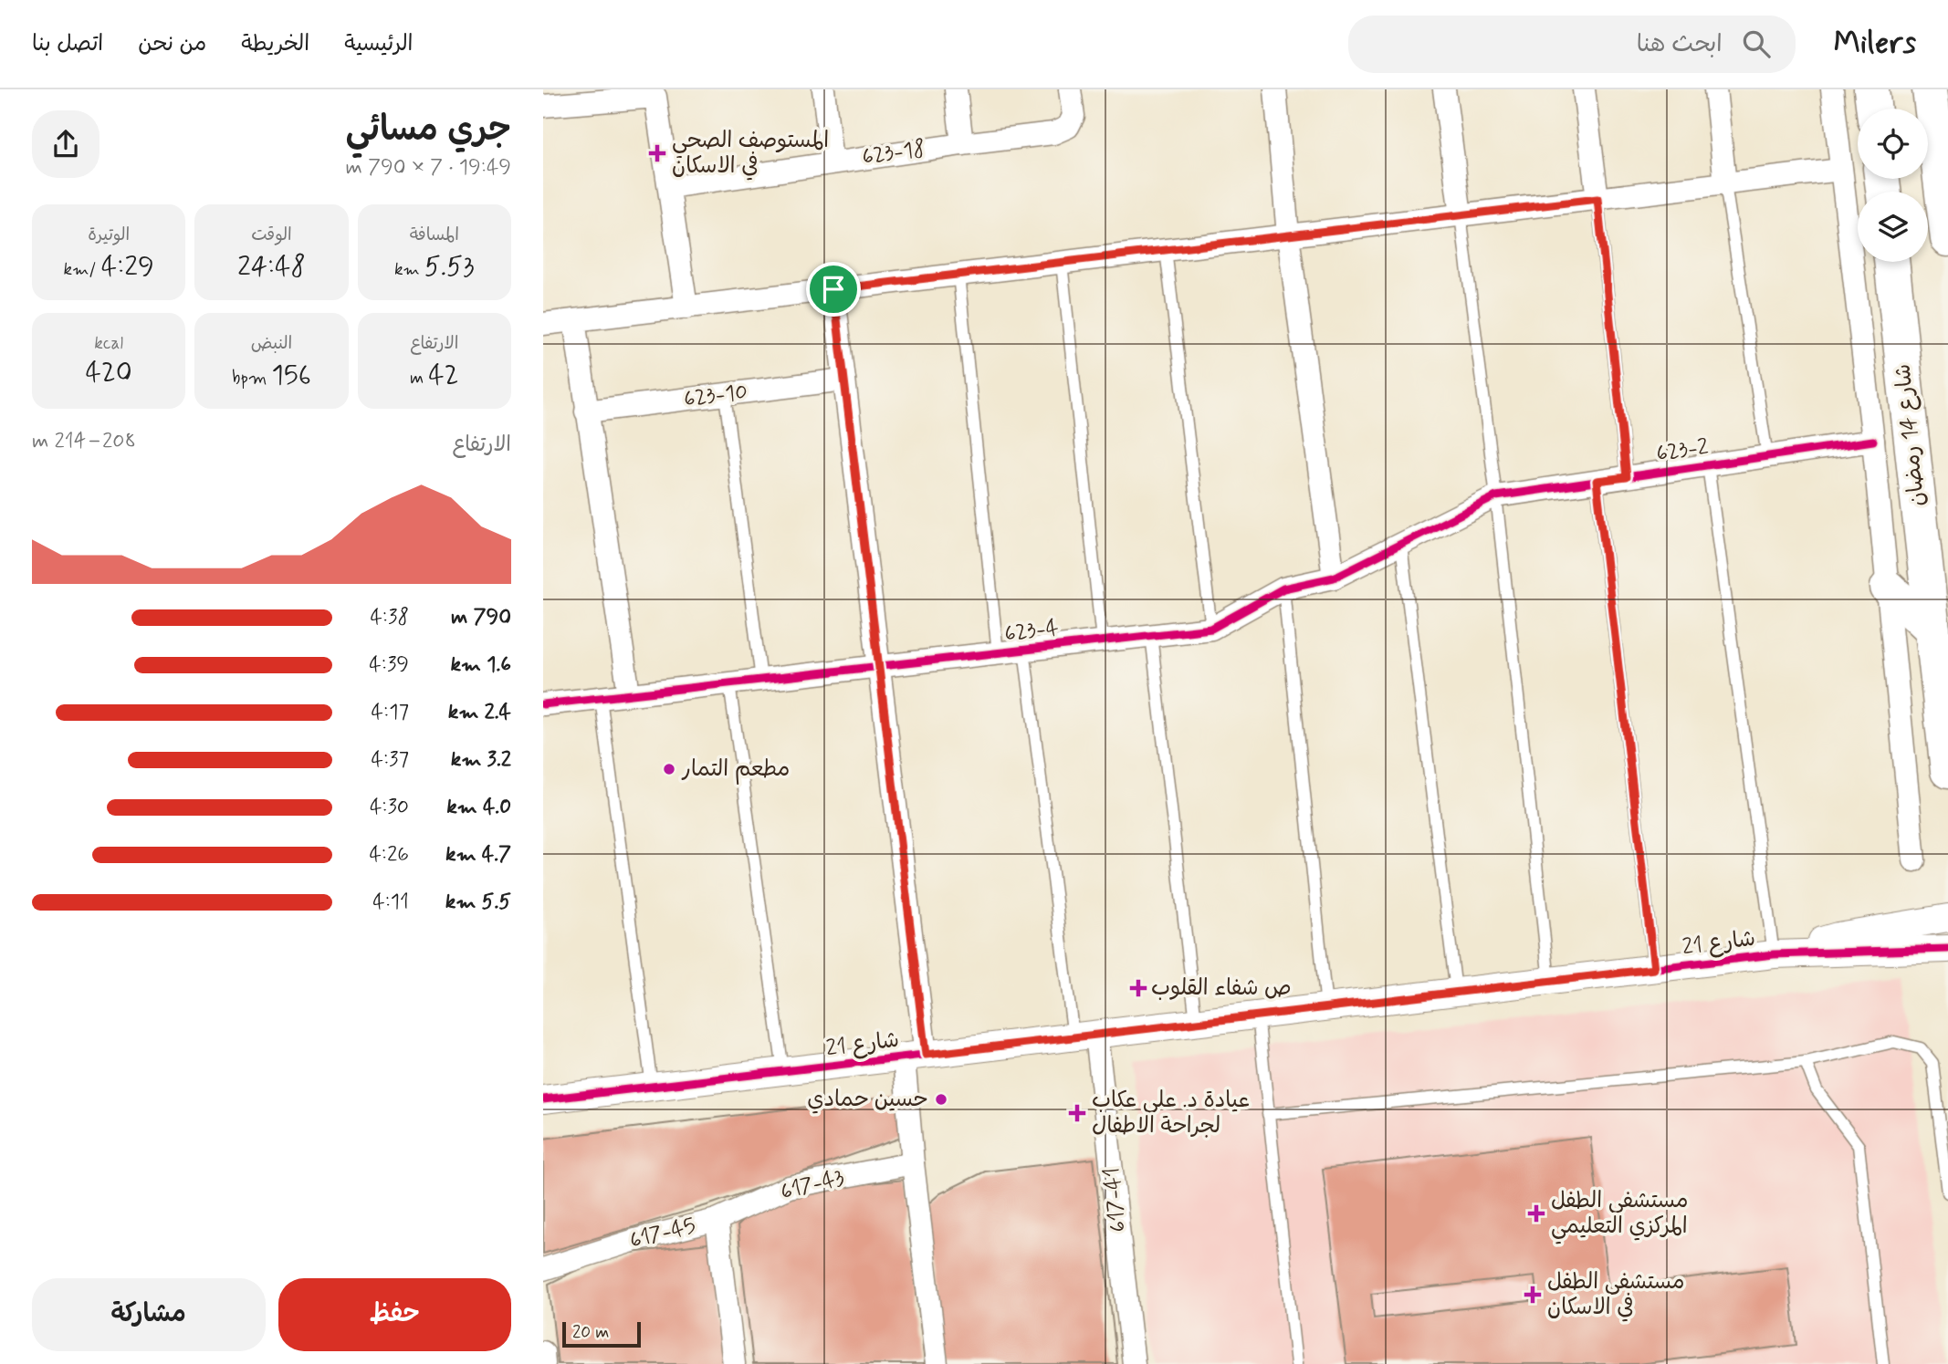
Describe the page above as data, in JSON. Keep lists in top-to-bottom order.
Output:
{
  "streets": {
    "main road": ["شارع 14 رمضان"],
    "street": [
      "623-18",
      "623-10",
      "623-2",
      "623-4",
      "شارع 21",
      "617-43",
      "617-41",
      "617-45"
    ]
  },
  "crossings": [
    ["623-2", "623-4"],
    ["شارع 21", "617-41"],
    ["617-43", "617-45"]
  ],
  "places": {
    "health": [
      "المستوصف الصحي في الاسكان",
      "ص شفاء القلوب",
      "عيادة د. علي عكاب لجراحة الاطفال",
      "مستشفى الطفل المركزي التعليمي",
      "مستشفى الطفل في الاسكان"
    ],
    "other": ["مطعم التمار", "حسين حمادي"]
  },
  "scale_bar": "20 m",
  "page": {
    "header": "Milers",
    "search": "ابحث هنا",
    "nav": [
      "الرئيسية",
      "الخريطة",
      "من نحن",
      "اتصل بنا"
    ],
    "heading": ["جري مسائي", "19:49 · 7 × 790 m"],
    "stats": [
      ["المسافة", "5.53 km"],
      ["الوقت", "24:48"],
      ["الوتيرة", "4:29 /km"],
      ["الارتفاع", "42 m"],
      ["النبض", "156 bpm"],
      ["kcal", "420"]
    ],
    "chart": ["الارتفاع", "208–214 m"],
    "list": [
      {
        "name": "790 m",
        "note": "4:38"
      },
      {
        "name": "1.6 km",
        "note": "4:39"
      },
      {
        "name": "2.4 km",
        "note": "4:17"
      },
      {
        "name": "3.2 km",
        "note": "4:37"
      },
      {
        "name": "4.0 km",
        "note": "4:30"
      },
      {
        "name": "4.7 km",
        "note": "4:26"
      },
      {
        "name": "5.5 km",
        "note": "4:11"
      }
    ],
    "buttons": ["حفظ", "مشاركة"],
    "scale": "20 m"
  }
}
